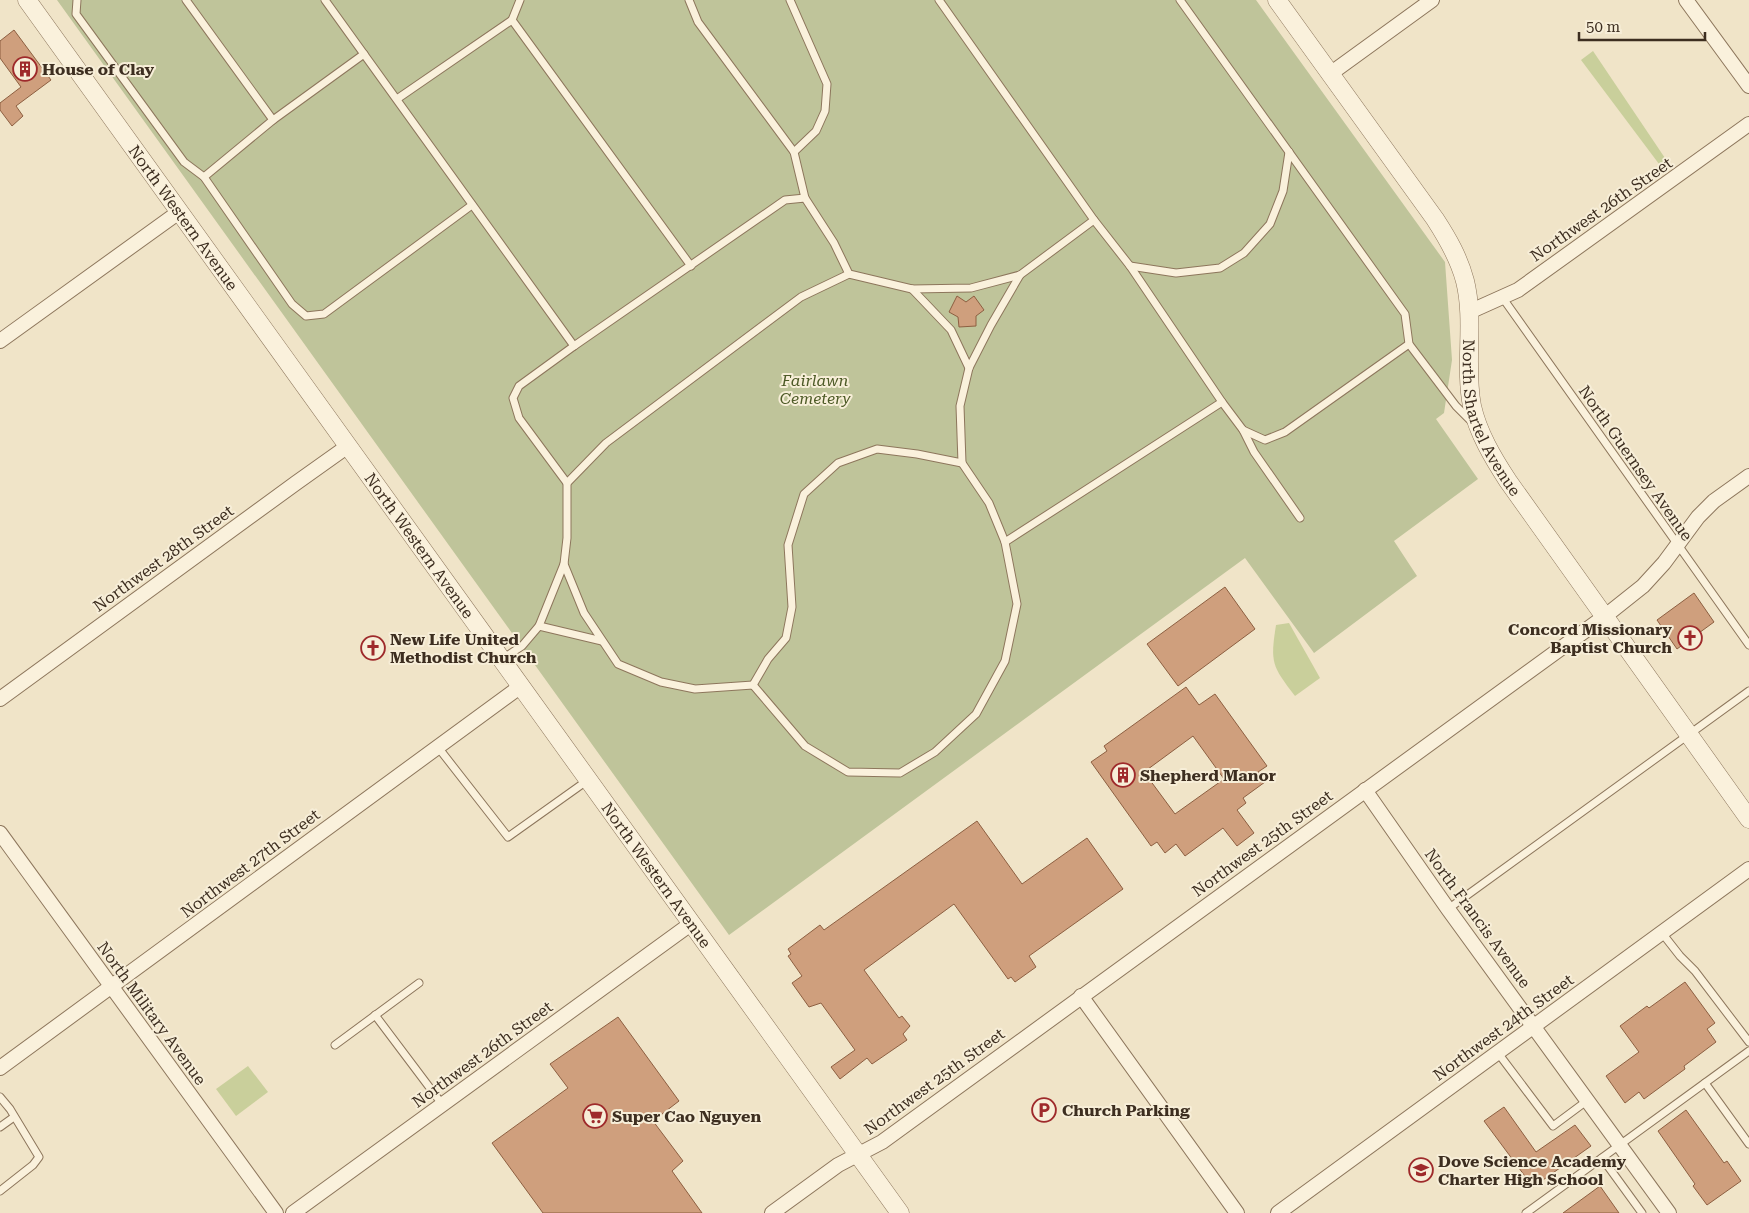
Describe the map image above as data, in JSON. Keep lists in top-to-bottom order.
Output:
{
  "streets": {
    "street": [
      "Northwest 26th Street",
      "North Western Avenue",
      "North Shartel Avenue",
      "Northwest 28th Street",
      "Northwest 25th Street",
      "Northwest 27th Street",
      "North Francis Avenue",
      "North Military Avenue",
      "Northwest 24th Street"
    ],
    "lane": ["North Guernsey Avenue"]
  },
  "crossings": [
    ["Northwest 26th Street", "North Western Avenue"],
    ["Northwest 26th Street", "North Shartel Avenue"],
    ["Northwest 26th Street", "North Guernsey Avenue"],
    ["North Western Avenue", "Northwest 28th Street"],
    ["North Western Avenue", "Northwest 25th Street"],
    ["North Western Avenue", "Northwest 27th Street"],
    ["North Shartel Avenue", "Northwest 25th Street"],
    ["North Guernsey Avenue", "Northwest 25th Street"],
    ["Northwest 25th Street", "North Francis Avenue"],
    ["Northwest 27th Street", "North Military Avenue"],
    ["North Francis Avenue", "Northwest 24th Street"]
  ],
  "parks": ["Fairlawn Cemetery"],
  "places": {
    "building": ["House of Clay", "Shepherd Manor"],
    "church": ["Concord Missionary Baptist Church", "New Life United Methodist Church"],
    "parking": ["Church Parking"],
    "supermarket": ["Super Cao Nguyen"],
    "school or university": ["Dove Science Academy Charter High School"]
  },
  "scale_bar": "50 m"
}
